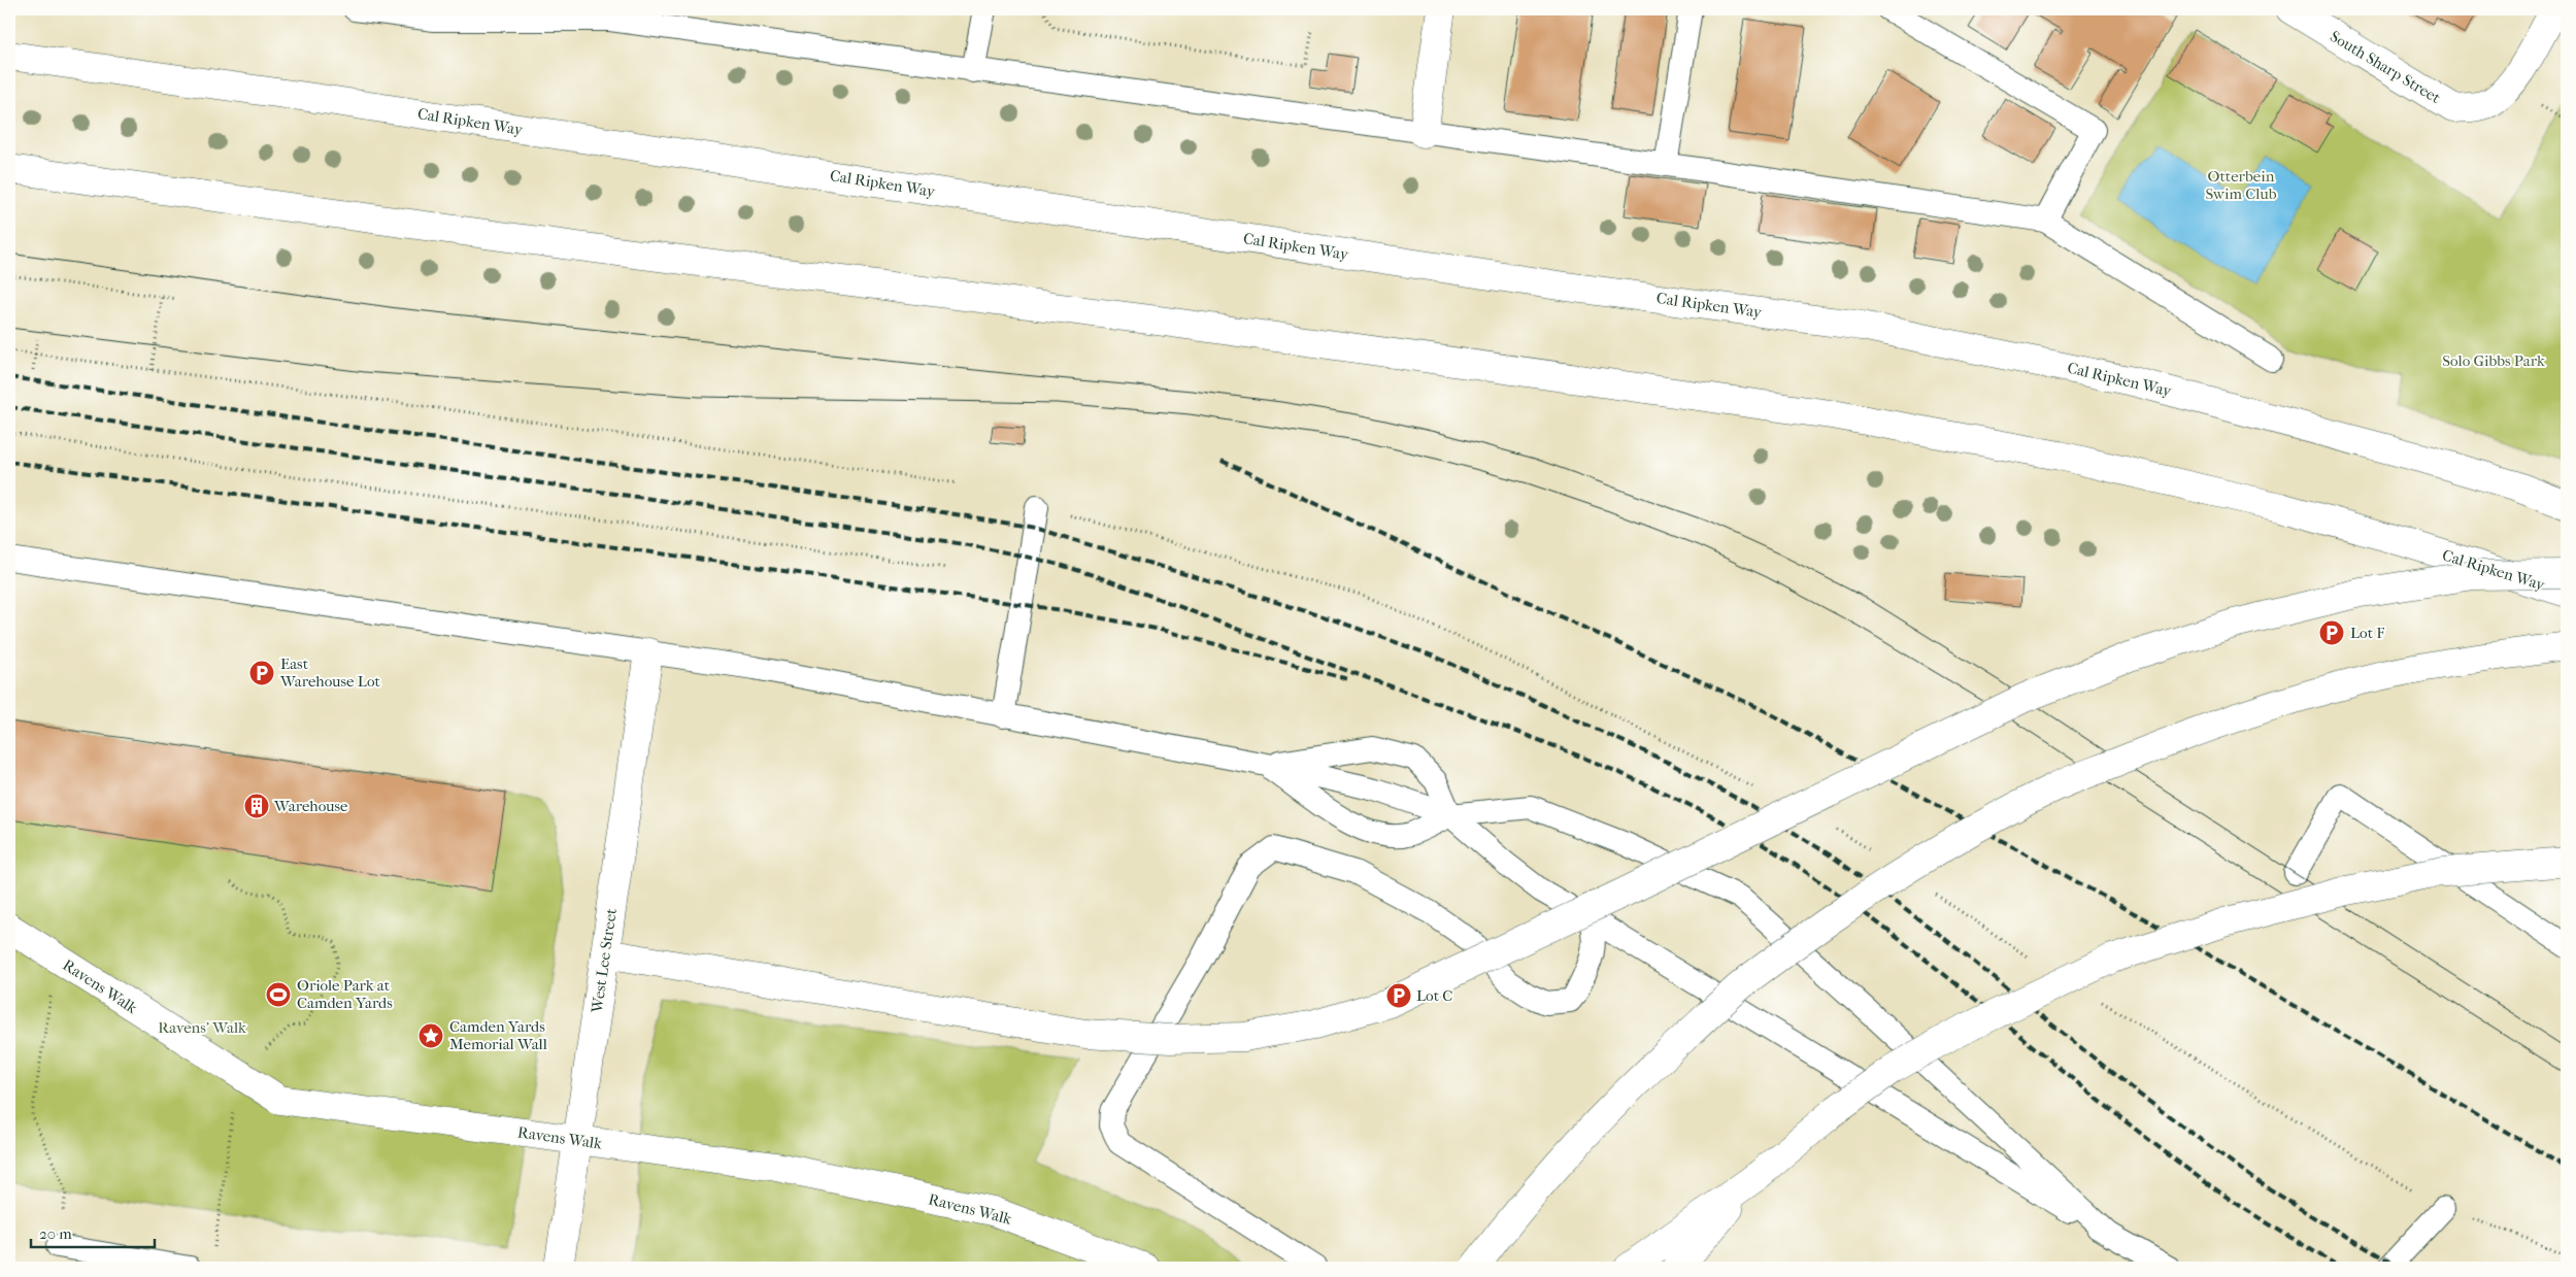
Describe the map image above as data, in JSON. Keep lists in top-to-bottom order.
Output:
{
  "streets": {
    "main road": [
      "South Sharp Street",
      "Cal Ripken Way",
      "West Lee Street",
      "Ravens Walk"
    ]
  },
  "crossings": [
    ["West Lee Street", "Ravens Walk"]
  ],
  "parks": ["Otterbein Swim Club", "Solo Gibbs Park", "Ravens' Walk"],
  "places": {
    "parking": ["Lot F", "East Warehouse Lot", "Lot C"],
    "building": ["Warehouse"],
    "sports": ["Oriole Park at Camden Yards"],
    "place": ["Camden Yards Memorial Wall"]
  },
  "scale_bar": "20 m"
}
